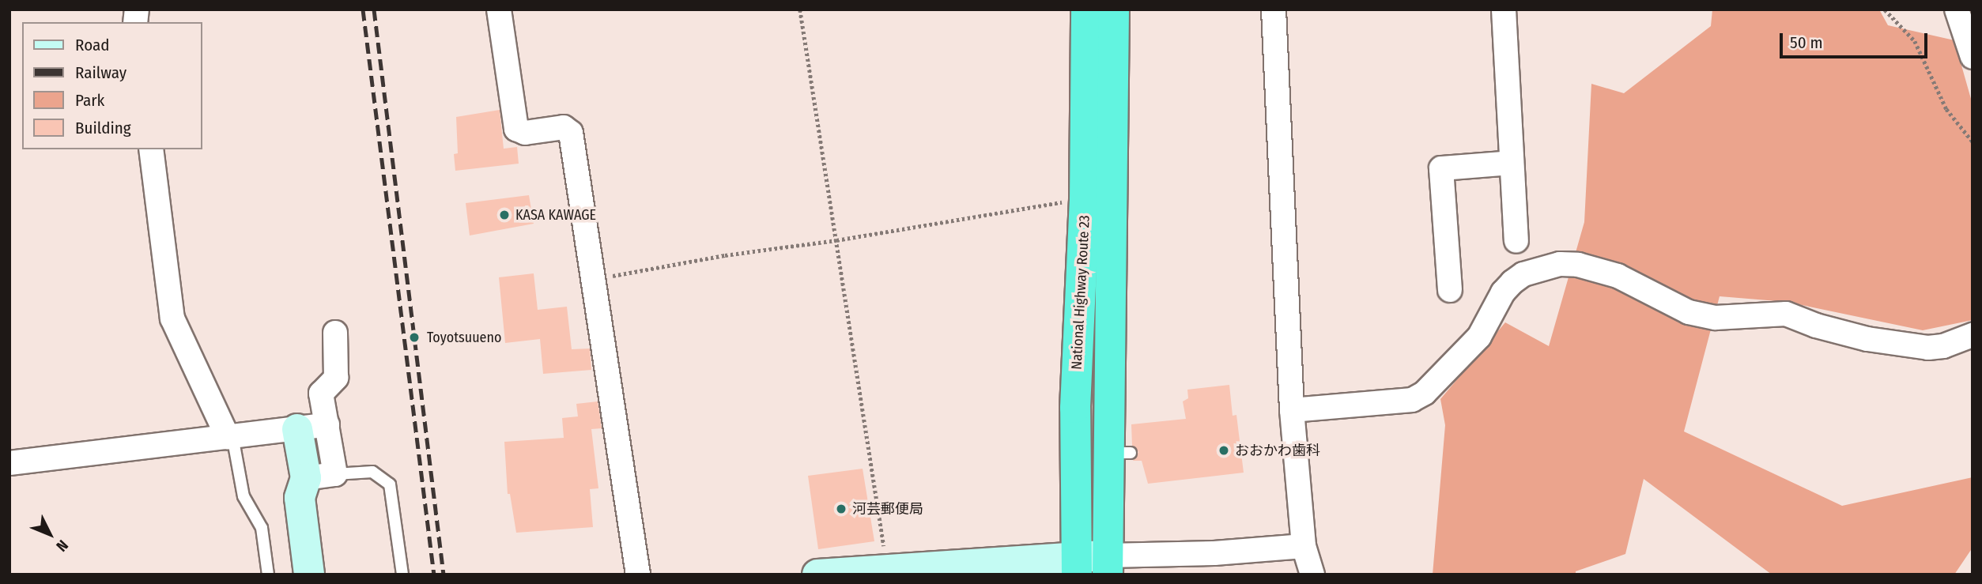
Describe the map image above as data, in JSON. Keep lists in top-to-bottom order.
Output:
{
  "streets": {
    "highway": ["National Highway Route 23"]
  },
  "places": [
    "KASA KAWAGE",
    "Toyotsuueno",
    "おおかわ歯科",
    "河芸郵便局"
  ],
  "legend": [
    "Road",
    "Railway",
    "Park",
    "Building"
  ],
  "scale_bar": "50 m",
  "north": "bottom right"
}
